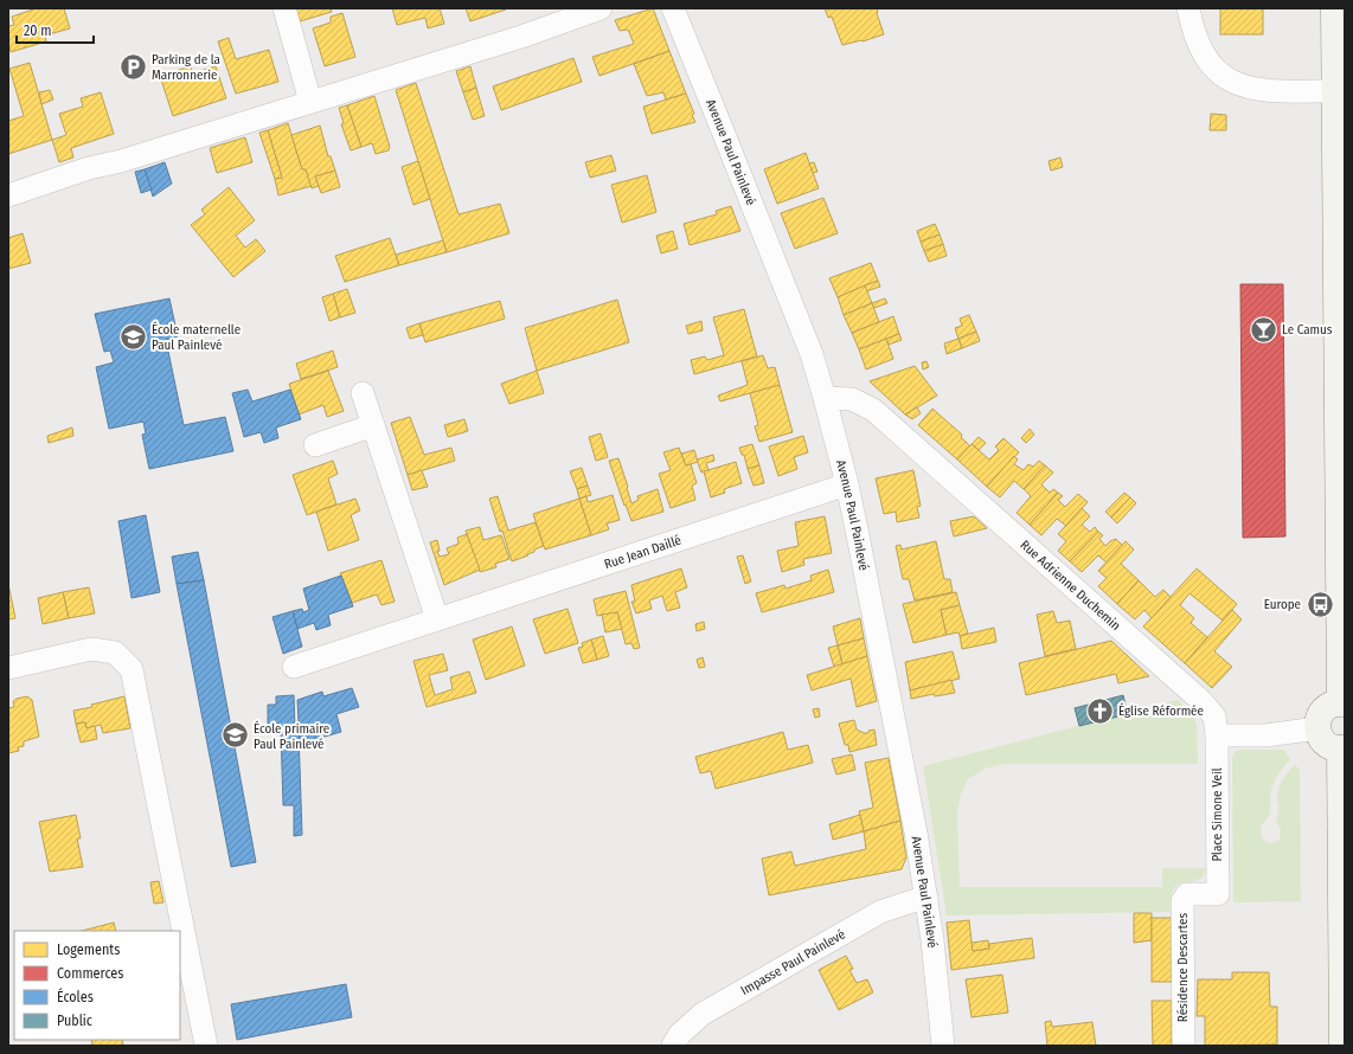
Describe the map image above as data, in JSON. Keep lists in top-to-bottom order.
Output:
{
  "streets": {
    "street": [
      "Avenue Paul Painlevé",
      "Rue Jean Daillé",
      "Rue Adrienne Duchemin",
      "Place Simone Veil",
      "Impasse Paul Painlevé",
      "Résidence Descartes"
    ]
  },
  "crossings": [
    ["Avenue Paul Painlevé", "Rue Jean Daillé"],
    ["Avenue Paul Painlevé", "Rue Adrienne Duchemin"],
    ["Avenue Paul Painlevé", "Impasse Paul Painlevé"],
    ["Rue Adrienne Duchemin", "Place Simone Veil"],
    ["Place Simone Veil", "Résidence Descartes"]
  ],
  "places": {
    "parking": ["Parking de la Marronnerie"],
    "bar": ["Le Camus"],
    "school or university": ["École maternelle Paul Painlevé", "École primaire Paul Painlevé"],
    "bus stop": ["Europe"],
    "church": ["Église Réformée"]
  },
  "legend": [
    "Logements",
    "Commerces",
    "Écoles",
    "Public"
  ],
  "scale_bar": "20 m"
}
